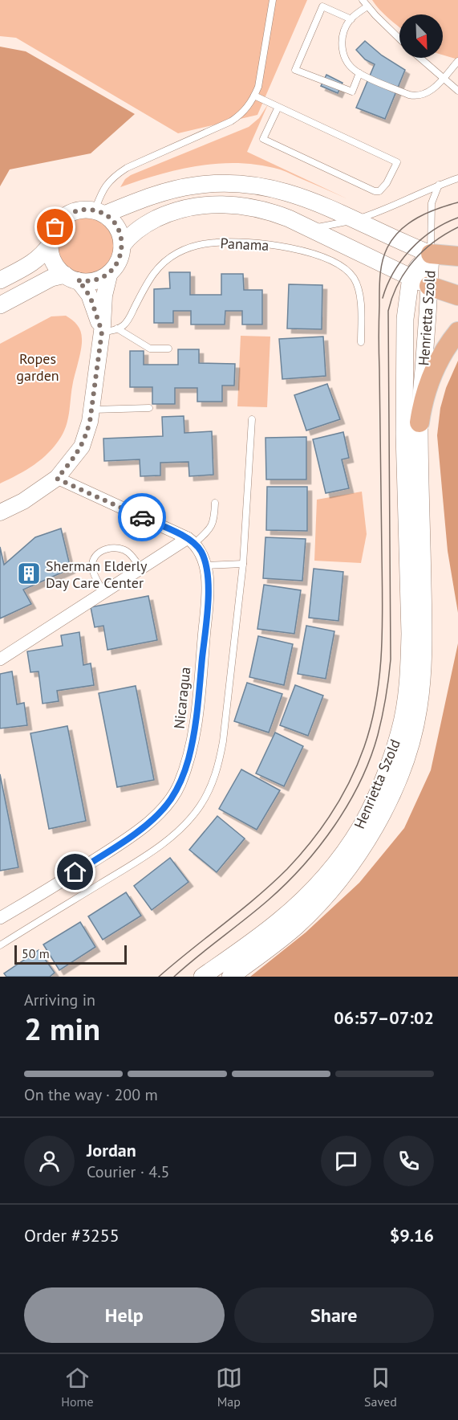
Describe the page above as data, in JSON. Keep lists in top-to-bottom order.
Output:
{
  "streets": {
    "main road": ["Henrietta Szold"],
    "street": ["Nicaragua"],
    "lane": ["Panama"]
  },
  "parks": ["Ropes garden"],
  "places": {
    "building": ["Sherman Elderly Day Care Center"]
  },
  "scale_bar": "50 m",
  "north": "bottom right",
  "page": {
    "scale": "50 m",
    "heading": ["2 min", "Arriving in", "06:57–07:02"],
    "panel": [
      "Jordan",
      "Courier · 4.5",
      "Order #3255",
      "$9.16"
    ],
    "bar": "On the way · 200 m",
    "buttons": ["Help", "Share"],
    "tabs": ["Home", "Map", "Saved"]
  }
}
